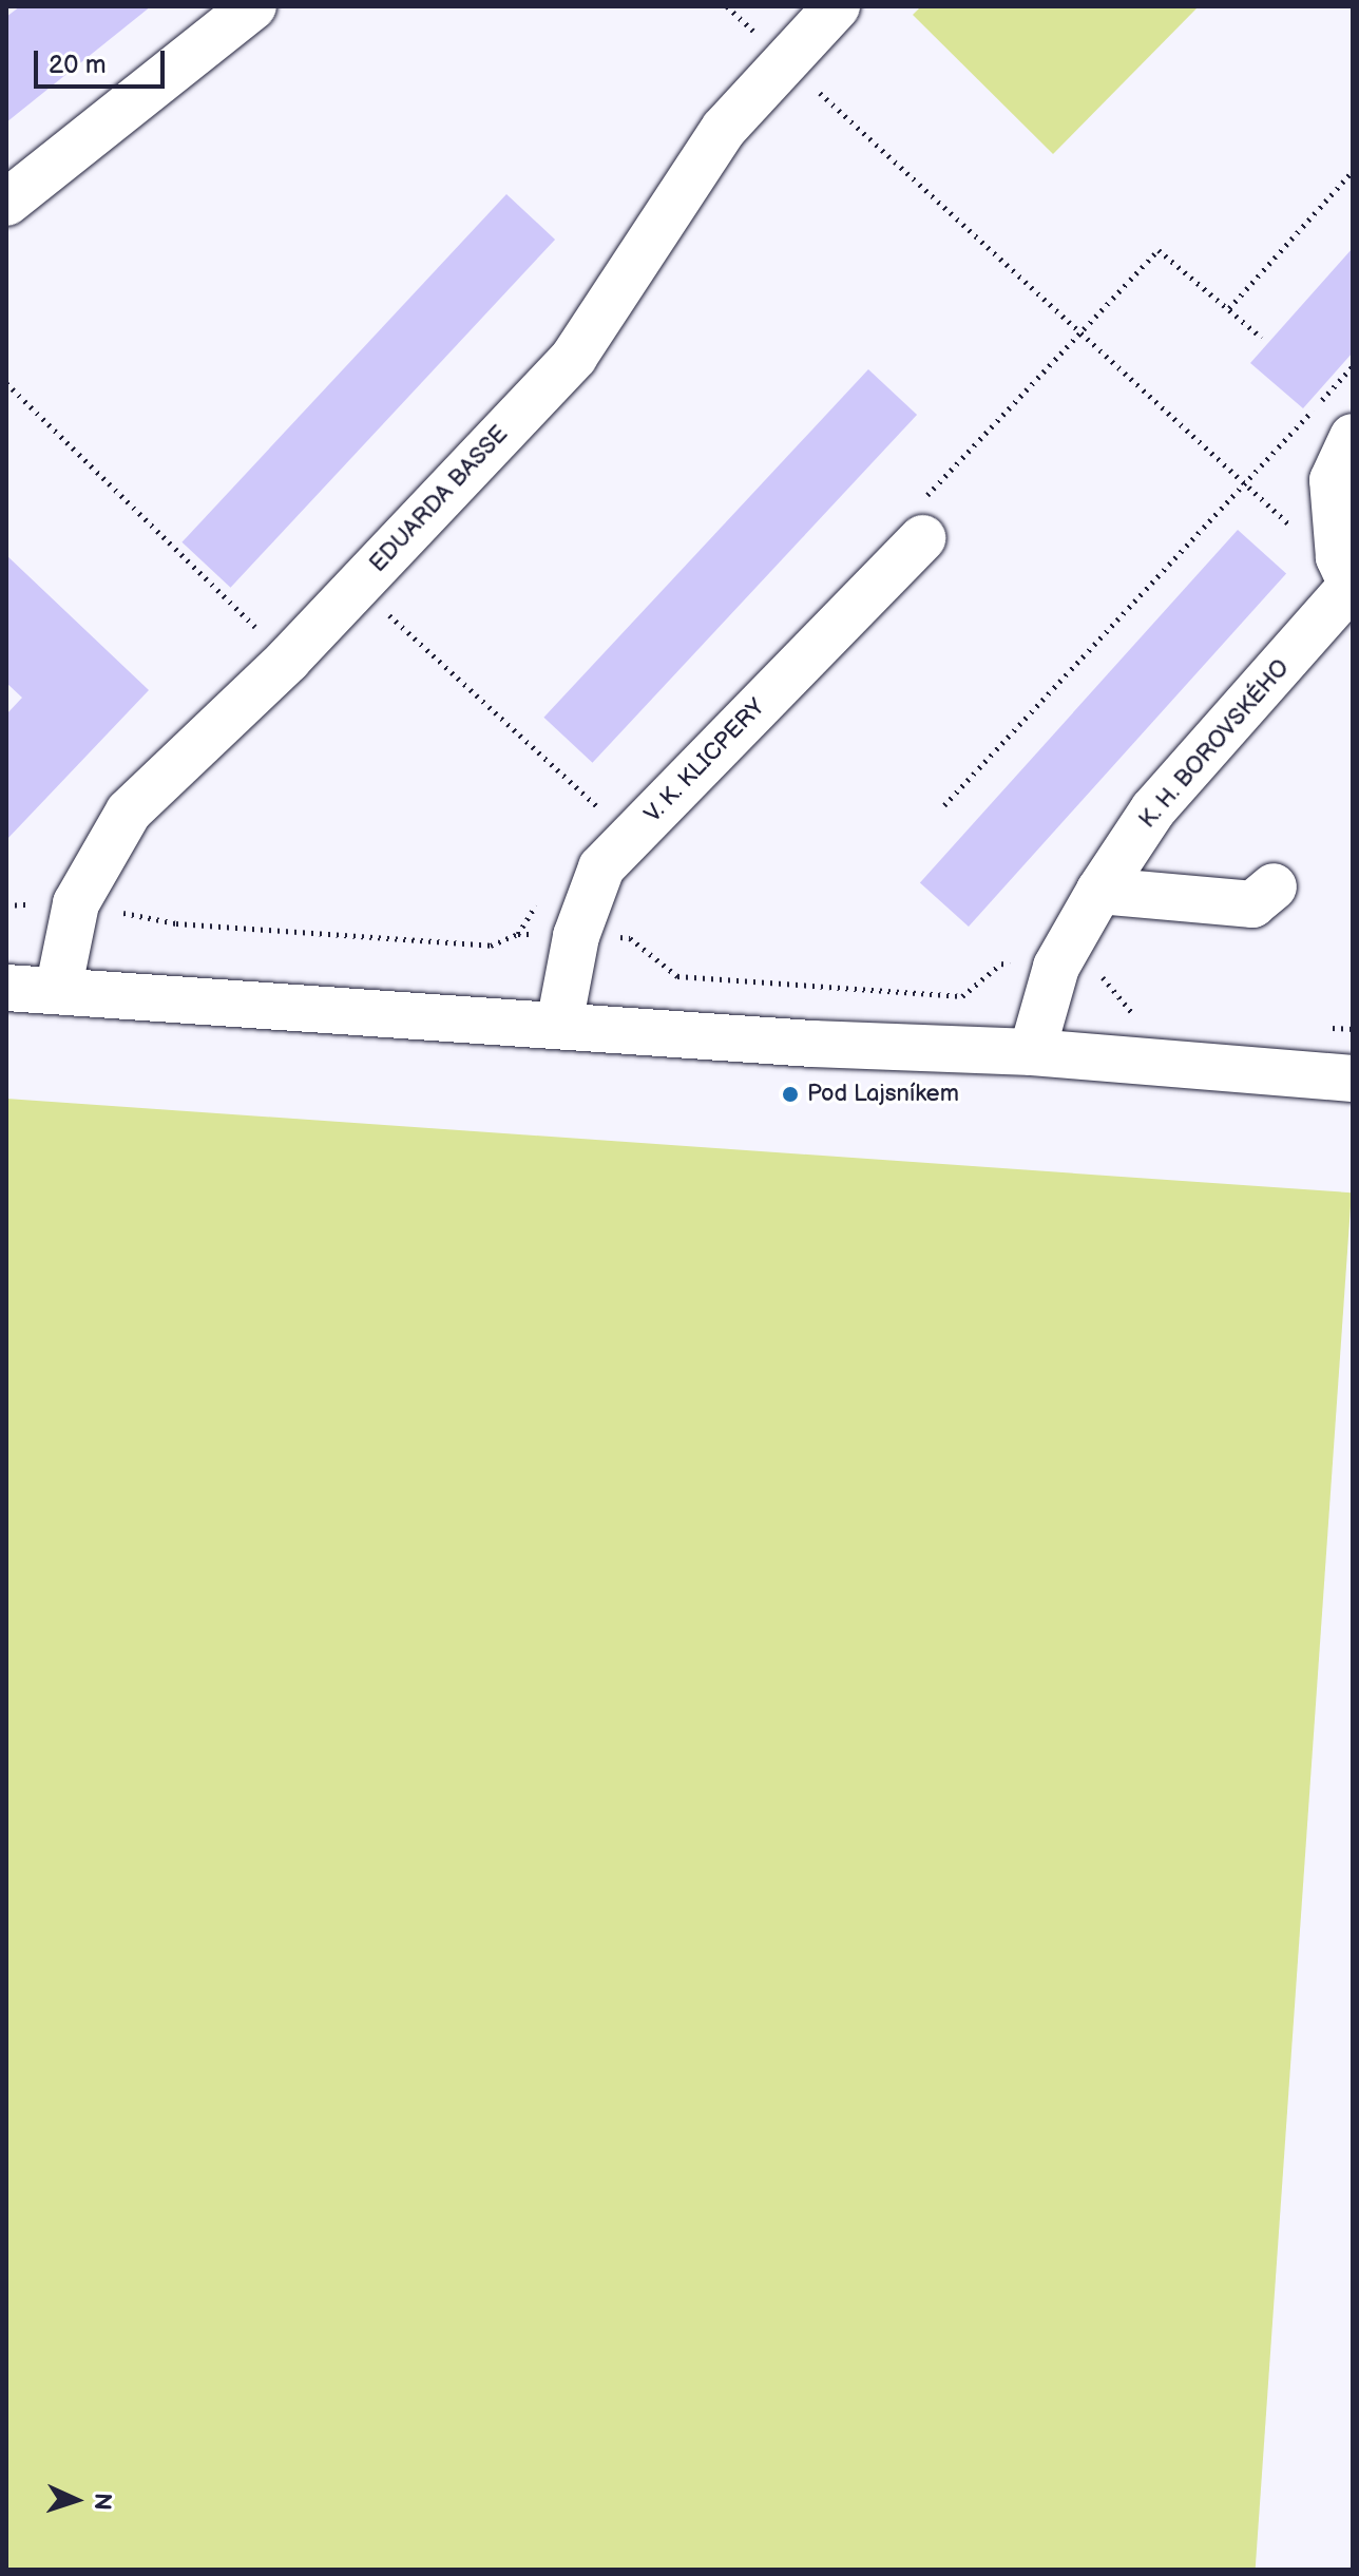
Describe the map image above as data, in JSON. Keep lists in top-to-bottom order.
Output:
{
  "streets": {
    "street": ["EDUARDA BASSE", "K. H. BOROVSKÉHO", "V. K. KLICPERY"]
  },
  "places": ["Pod Lajsníkem"],
  "scale_bar": "20 m",
  "north": "right"
}
